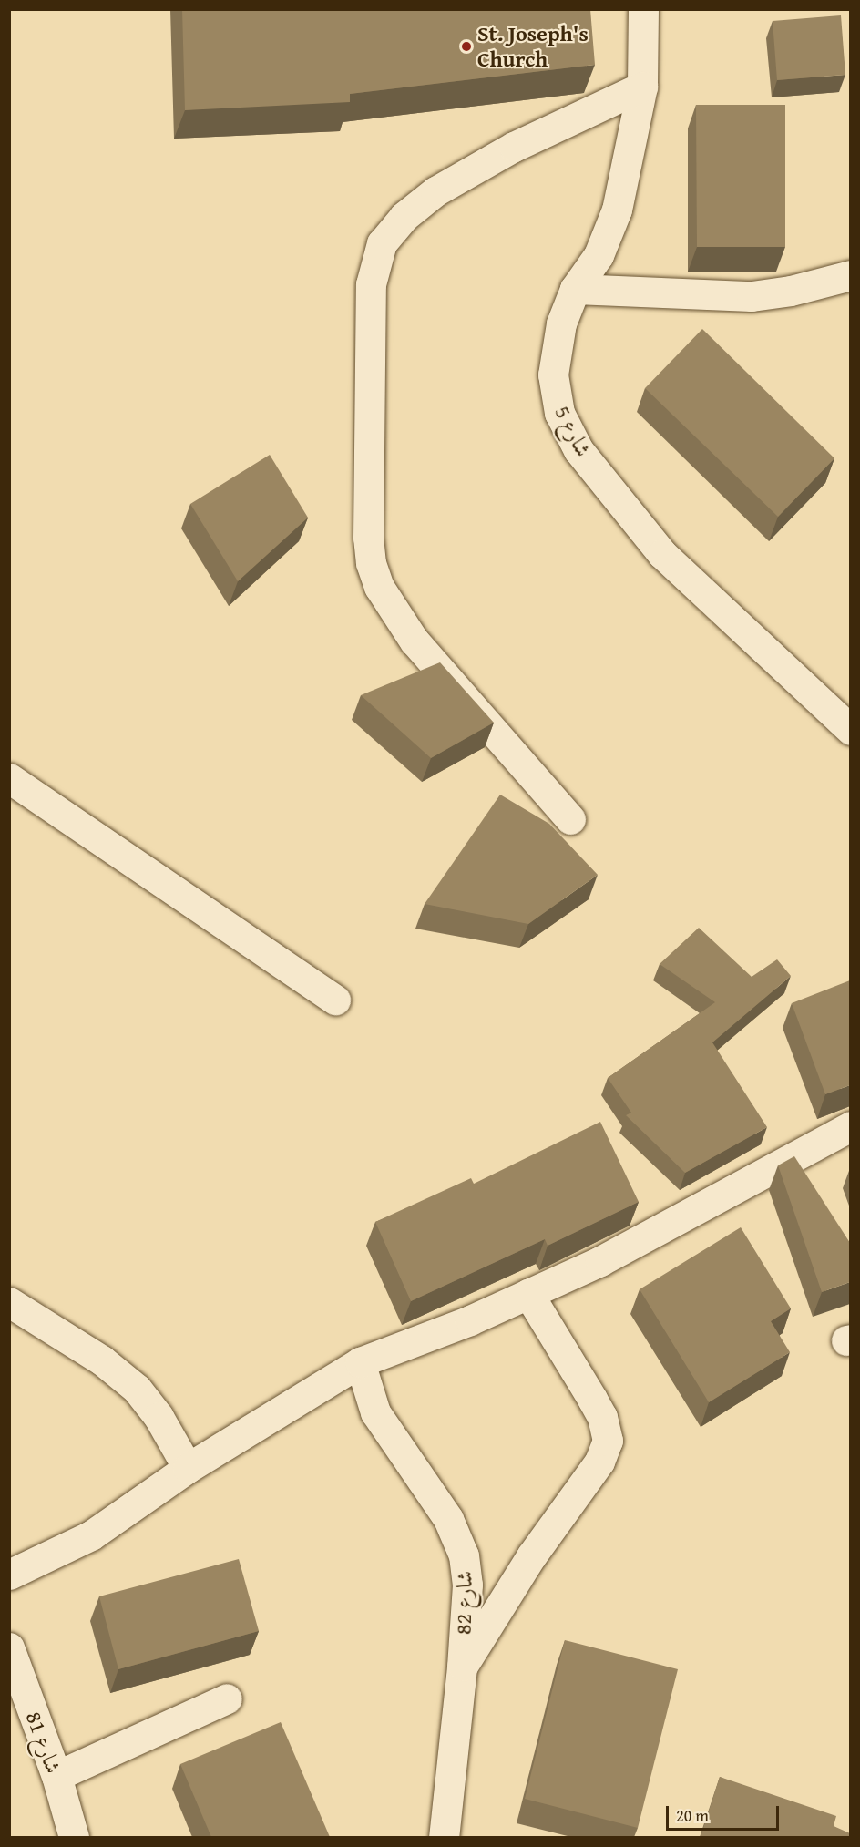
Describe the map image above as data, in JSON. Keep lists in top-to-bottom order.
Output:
{
  "streets": {
    "street": ["شارع 5", "شارع 82", "شارع 81"]
  },
  "places": ["St. Joseph's Church"],
  "scale_bar": "20 m"
}
